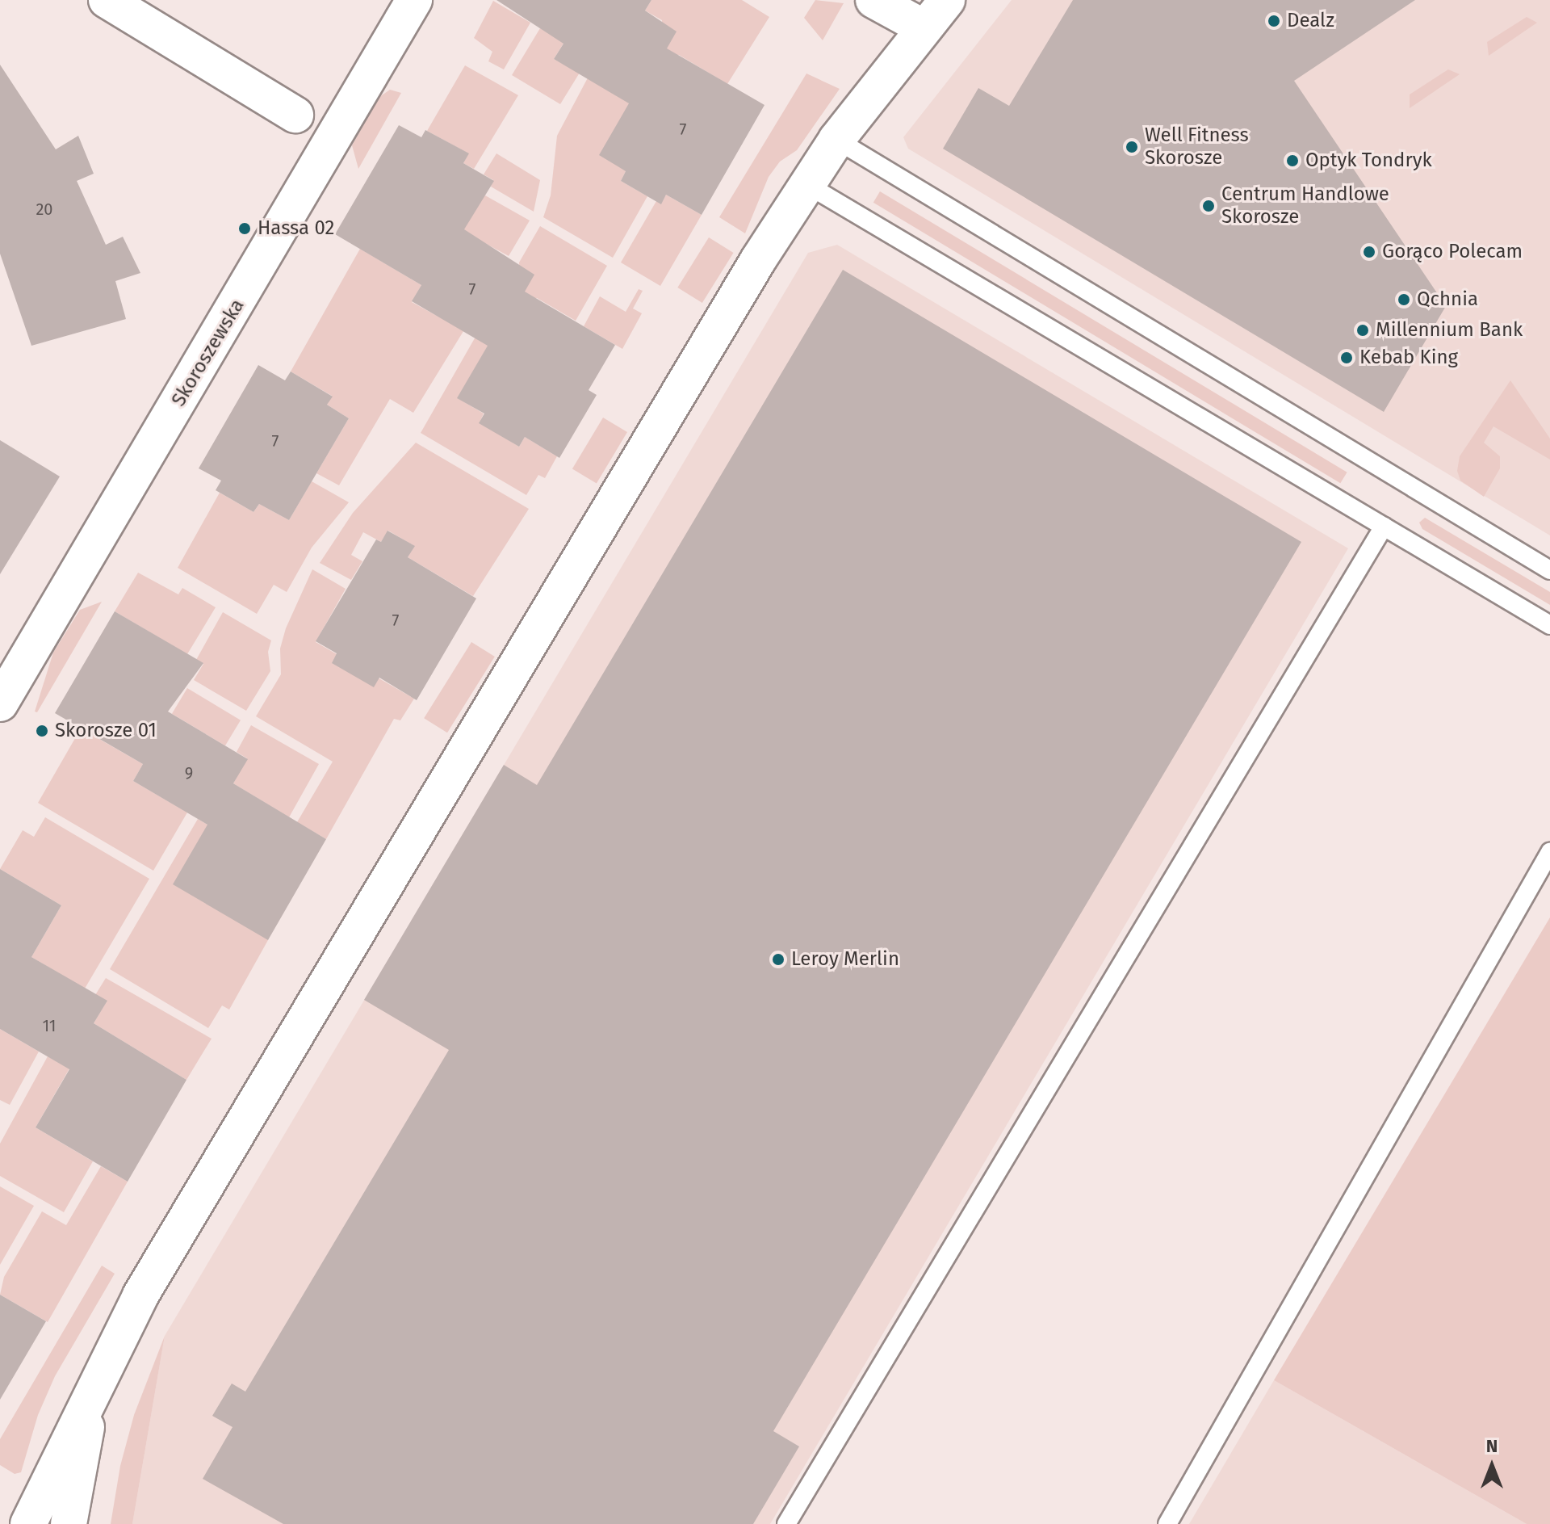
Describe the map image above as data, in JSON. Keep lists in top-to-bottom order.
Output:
{
  "streets": {
    "street": ["Skoroszewska"]
  },
  "places": [
    "Dealz",
    "Well Fitness Skorosze",
    "Optyk Tondryk",
    "Centrum Handlowe Skorosze",
    "Hassa 02",
    "Gorąco Polecam",
    "Qchnia",
    "Millennium Bank",
    "Kebab King",
    "Skorosze 01",
    "Leroy Merlin"
  ],
  "house_numbers": [
    "7",
    "20",
    "7",
    "7",
    "7",
    "9",
    "11"
  ],
  "north": "top"
}
